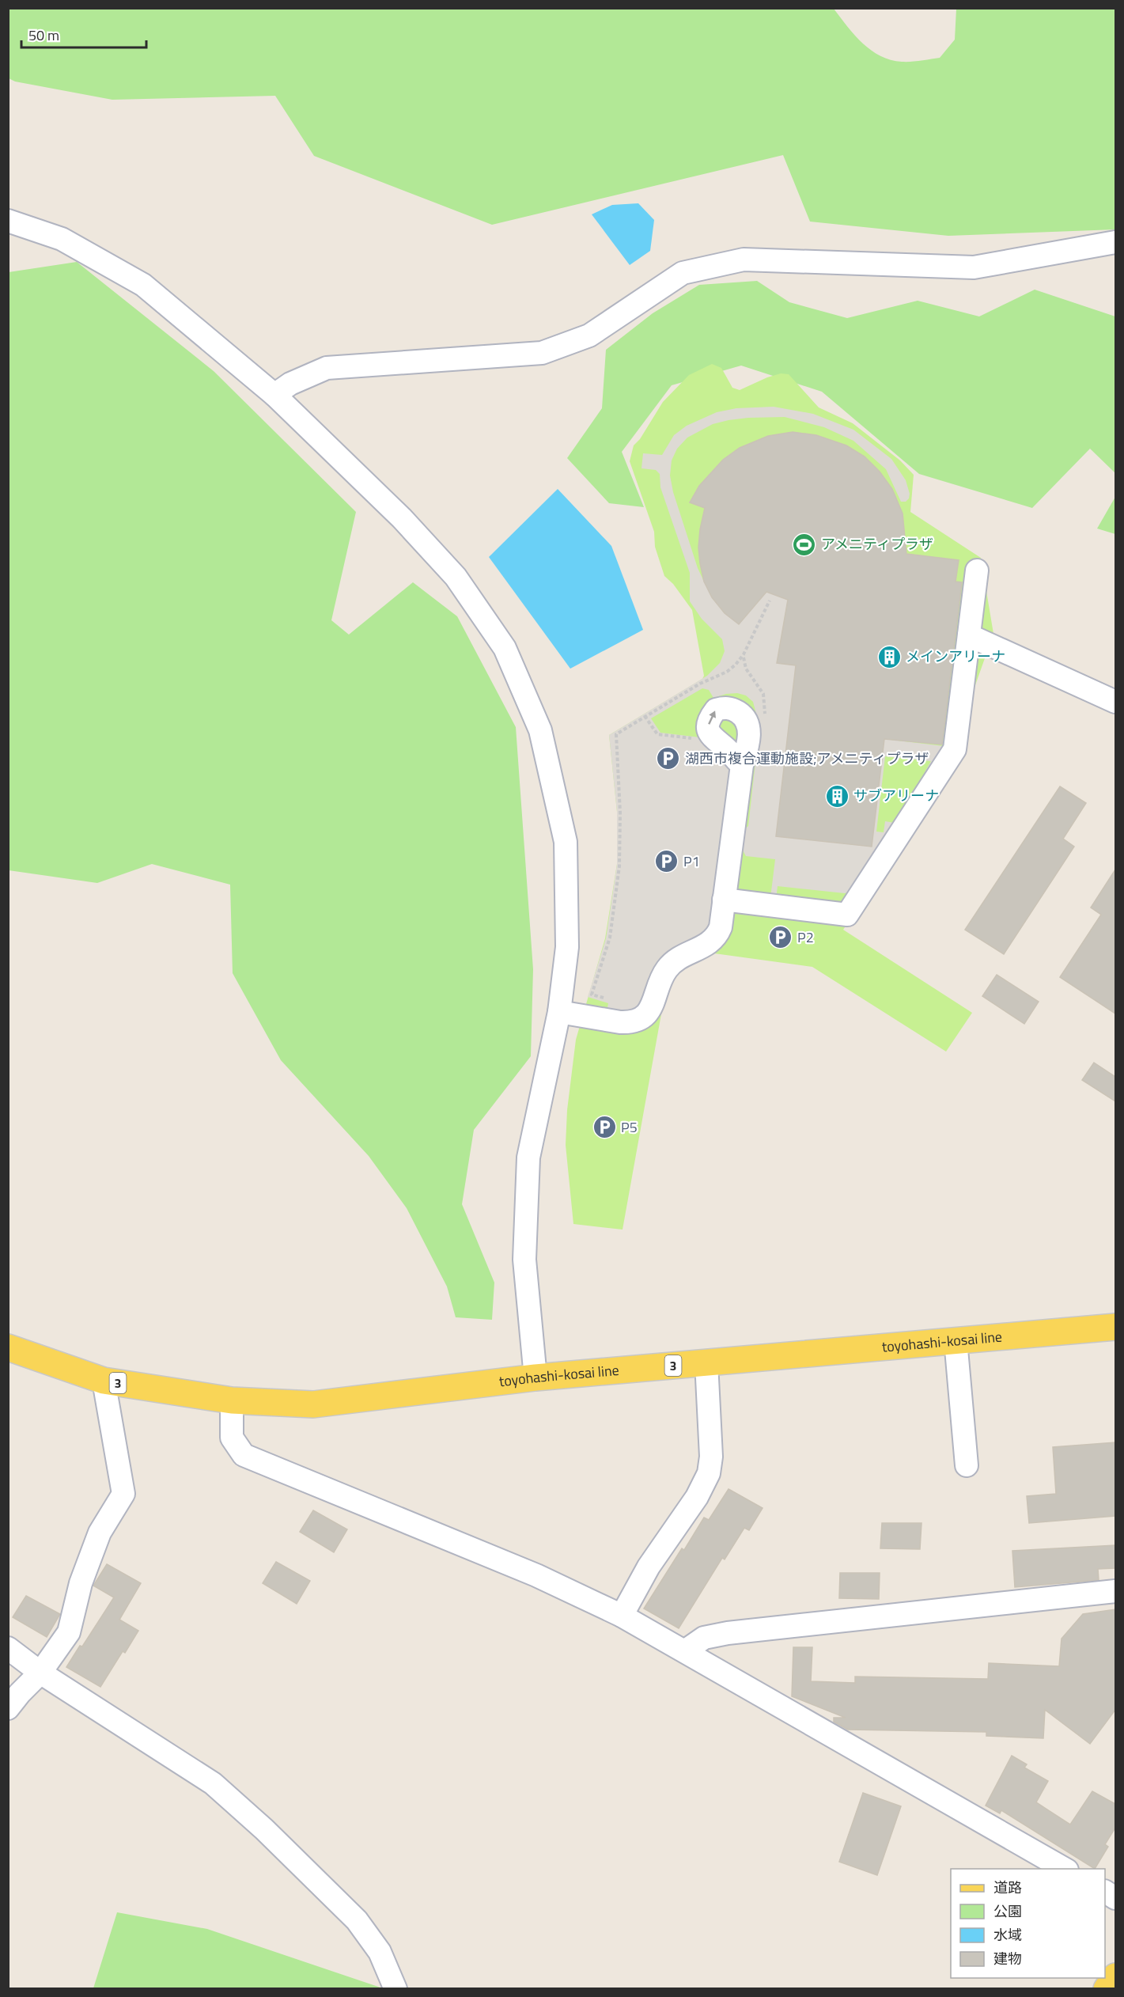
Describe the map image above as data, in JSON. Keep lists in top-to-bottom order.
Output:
{
  "streets": {
    "main road": ["toyohashi-kosai line", "3"]
  },
  "places": {
    "sports": ["アメニティプラザ"],
    "building": ["メインアリーナ", "サブアリーナ"],
    "parking": [
      "湖西市複合運動施設;アメニティプラザ",
      "P1",
      "P2",
      "P5"
    ]
  },
  "legend": [
    "道路",
    "公園",
    "水域",
    "建物"
  ],
  "scale_bar": "50 m"
}
